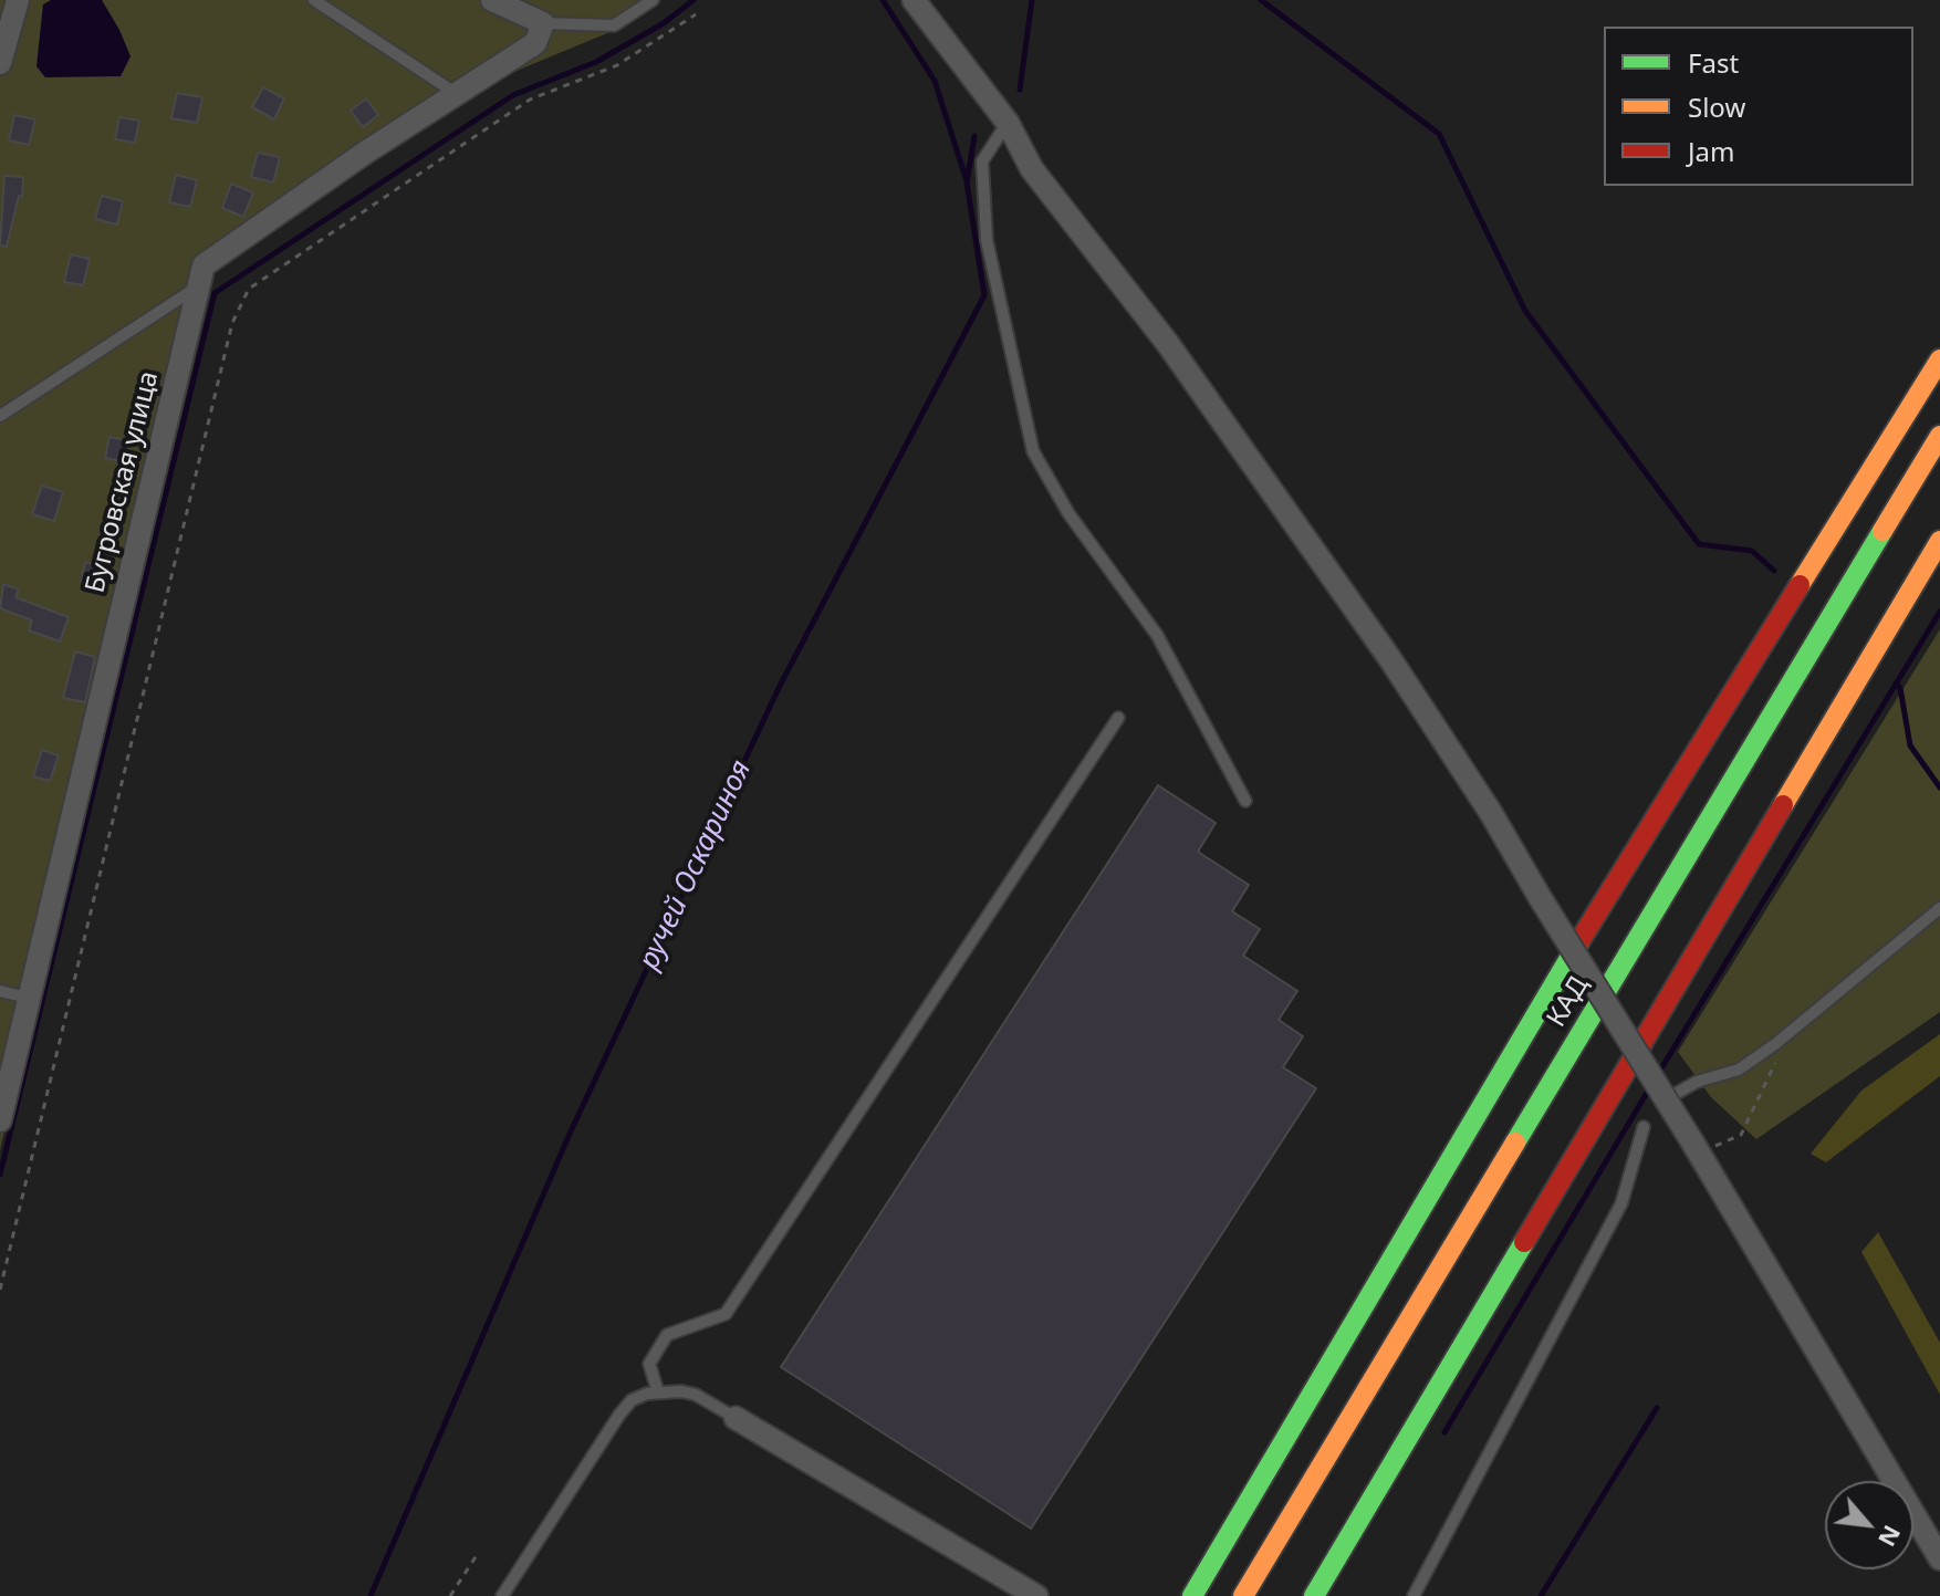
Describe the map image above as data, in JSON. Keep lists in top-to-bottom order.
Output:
{
  "streets": {
    "main road": ["КАД"],
    "street": ["Бугровская улица"]
  },
  "water": ["ручей Оскариноя"],
  "legend": ["Fast", "Slow", "Jam"],
  "north": "bottom right"
}
